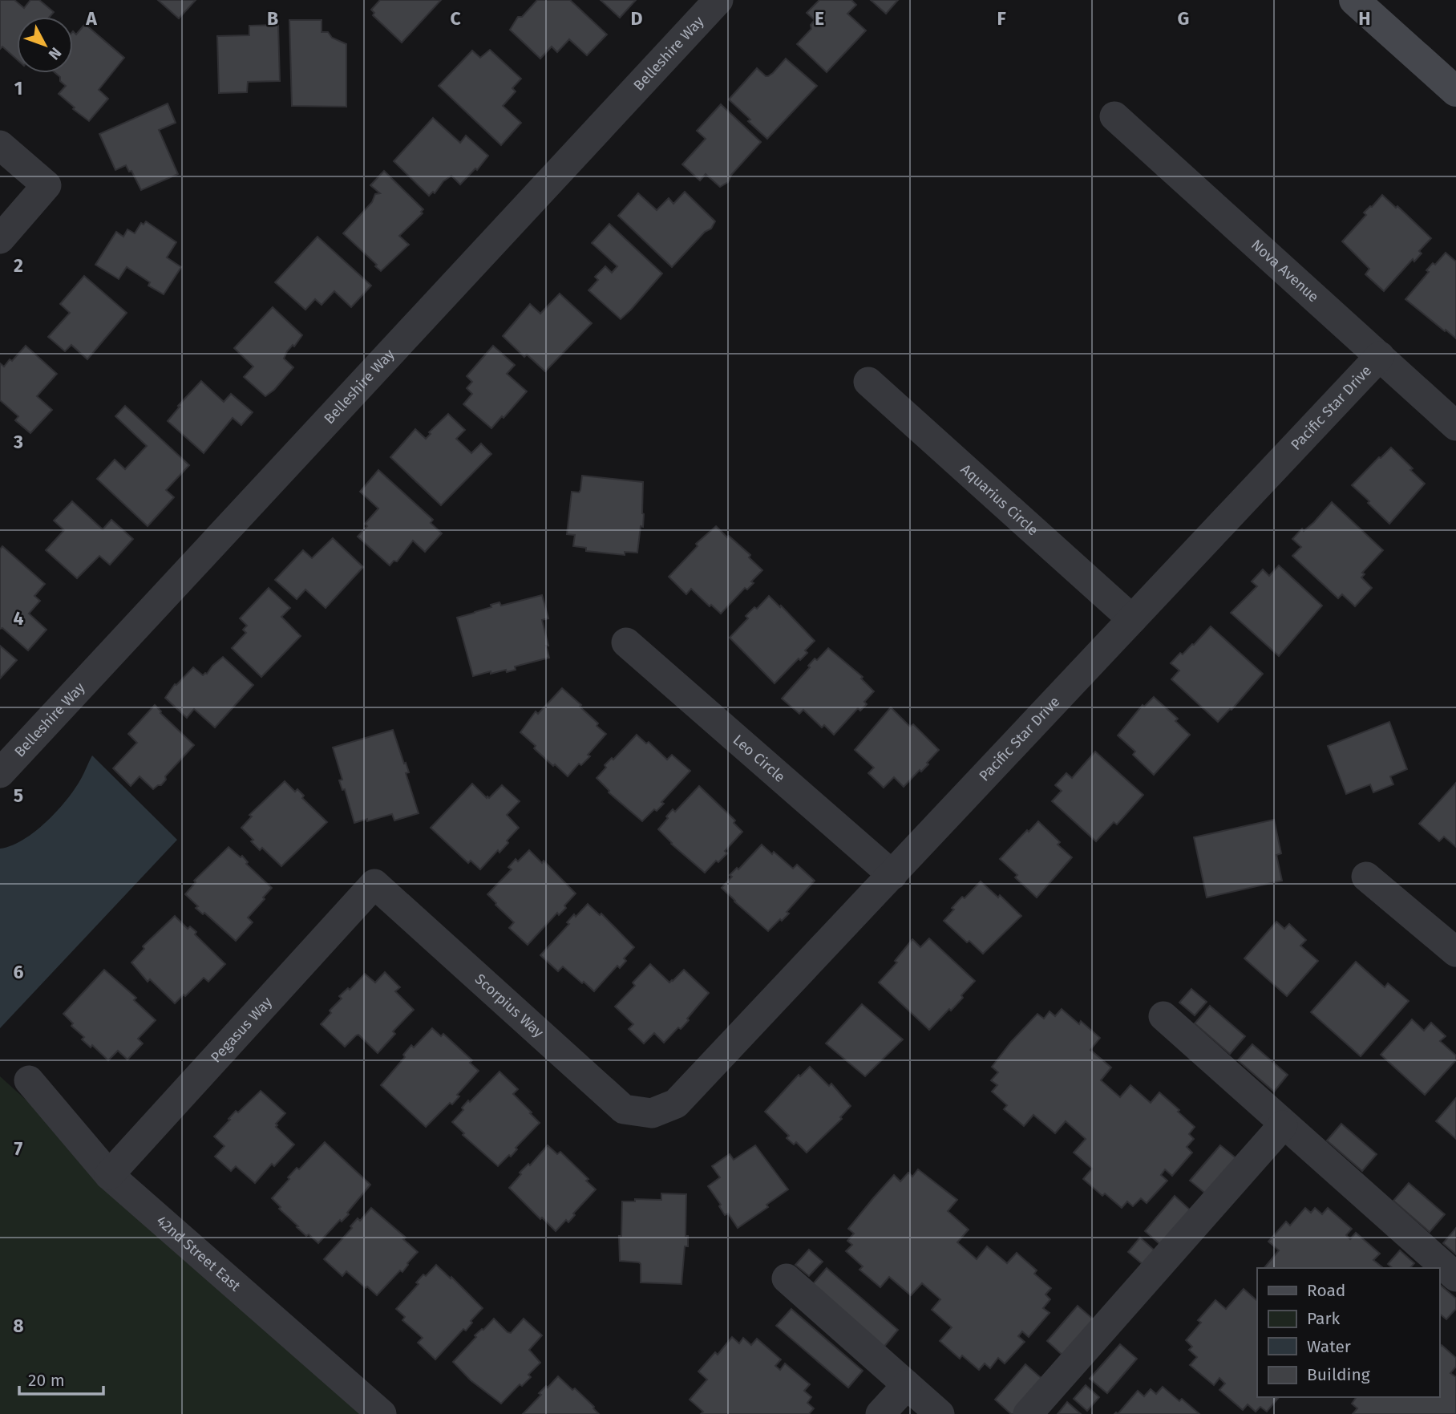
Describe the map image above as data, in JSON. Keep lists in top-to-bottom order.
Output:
{
  "streets": {
    "street": [
      "Belleshire Way",
      "Nova Avenue",
      "Pacific Star Drive",
      "Aquarius Circle",
      "Leo Circle",
      "Scorpius Way",
      "Pegasus Way",
      "42nd Street East"
    ]
  },
  "crossings": [
    ["Nova Avenue", "Pacific Star Drive"],
    ["Pacific Star Drive", "Aquarius Circle"],
    ["Pacific Star Drive", "Leo Circle"],
    ["Pacific Star Drive", "Scorpius Way"],
    ["Scorpius Way", "Pegasus Way"],
    ["Pegasus Way", "42nd Street East"]
  ],
  "legend": [
    "Road",
    "Park",
    "Water",
    "Building"
  ],
  "scale_bar": "20 m",
  "north": "bottom right",
  "grid": {
    "columns": [
      "A",
      "B",
      "C",
      "D",
      "E",
      "F",
      "G",
      "H"
    ],
    "rows": [
      "1",
      "2",
      "3",
      "4",
      "5",
      "6",
      "7",
      "8"
    ]
  }
}
